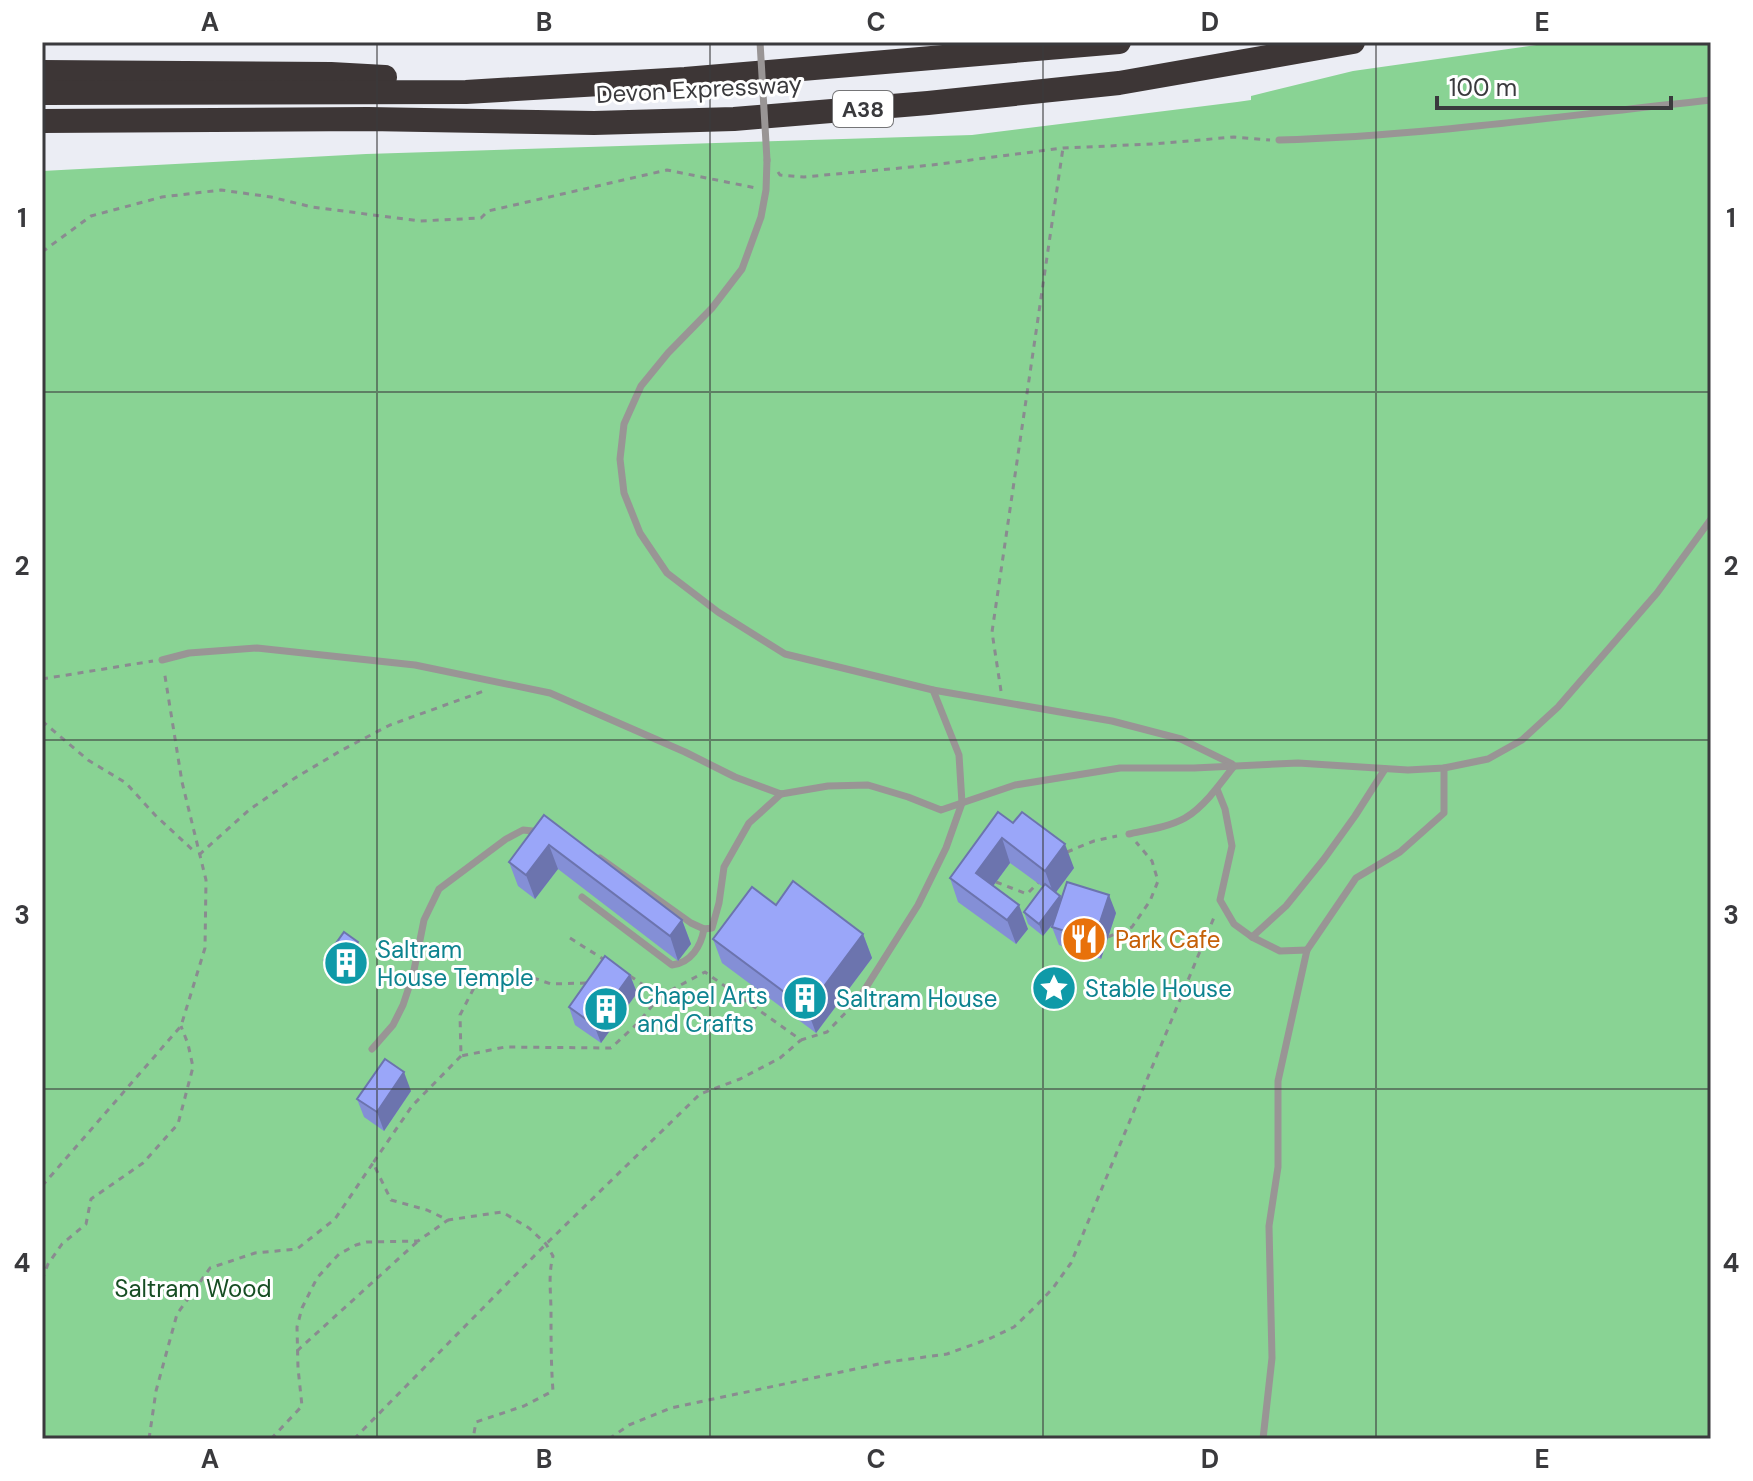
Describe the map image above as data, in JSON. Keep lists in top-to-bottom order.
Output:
{
  "streets": {
    "highway": ["Devon Expressway", "A38"]
  },
  "crossings": [
    ["Devon Expressway", "A38"]
  ],
  "parks": ["Saltram Wood"],
  "places": {
    "restaurant": ["Park Cafe"],
    "building": ["Saltram House Temple", "Saltram House", "Chapel Arts and Crafts"],
    "place": ["Stable House"]
  },
  "scale_bar": "100 m",
  "grid": {
    "columns": [
      "A",
      "B",
      "C",
      "D",
      "E"
    ],
    "rows": [
      "1",
      "2",
      "3",
      "4"
    ]
  }
}
